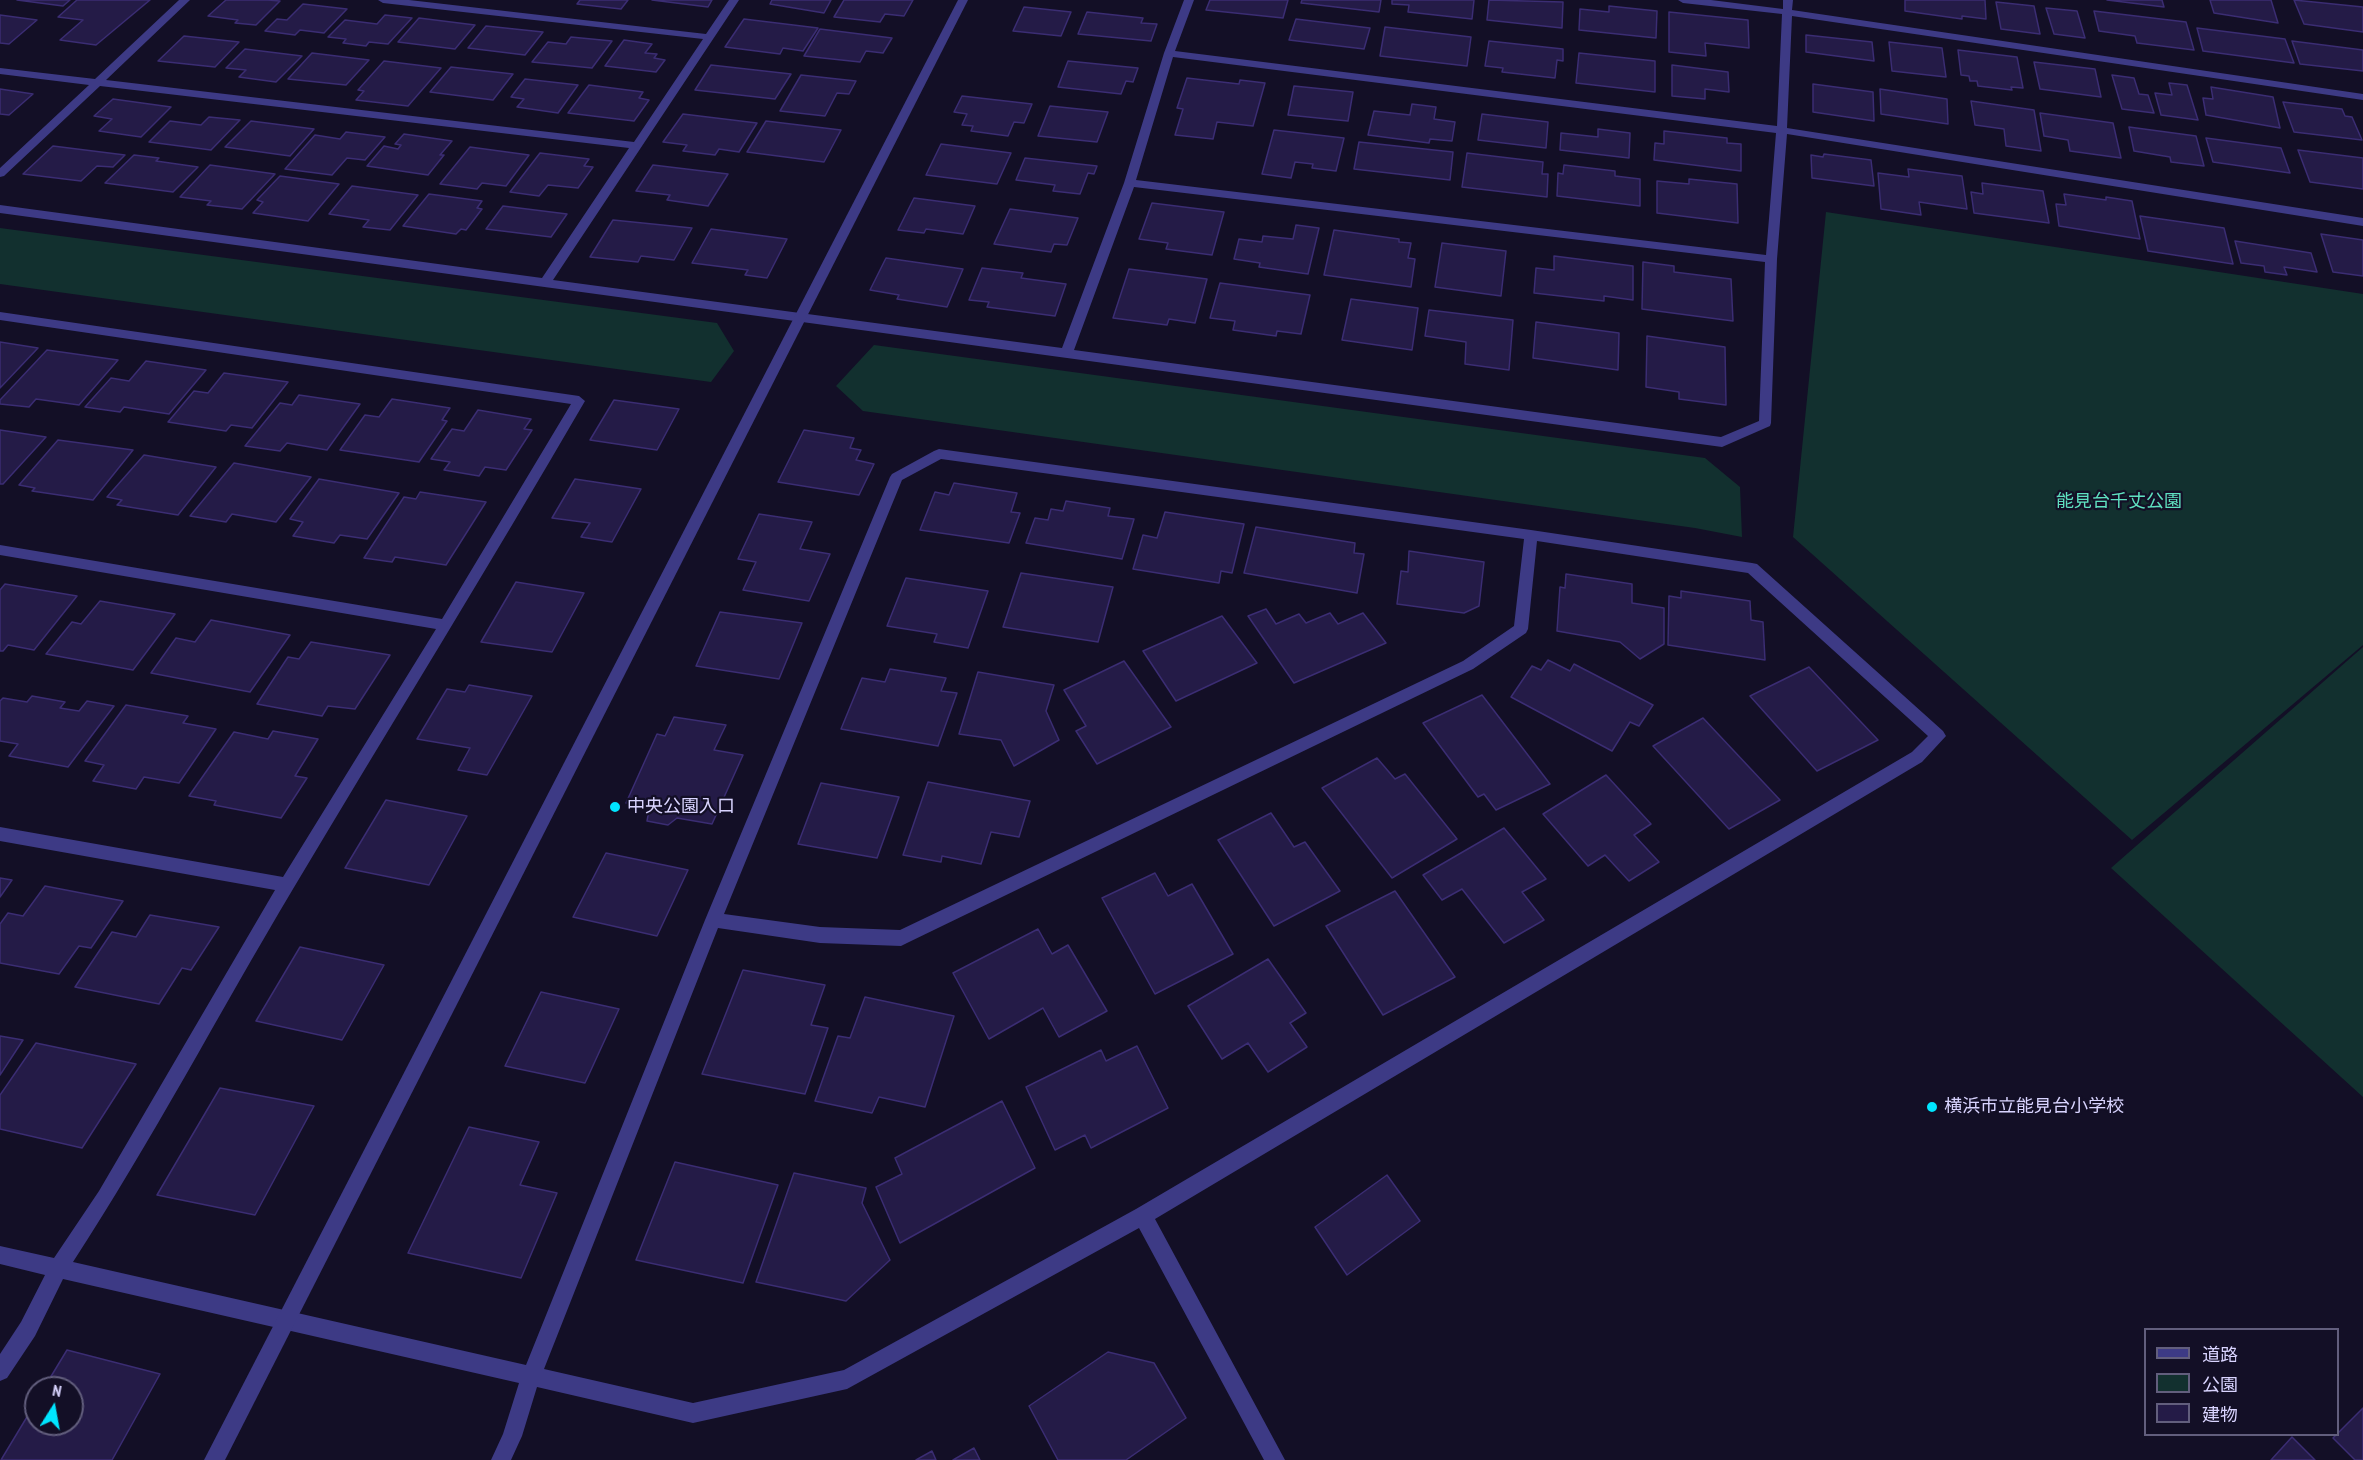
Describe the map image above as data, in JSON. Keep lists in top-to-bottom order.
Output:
{
  "parks": ["能見台千丈公園"],
  "places": ["中央公園入口", "横浜市立能見台小学校"],
  "legend": ["道路", "公園", "建物"],
  "north": "top"
}
